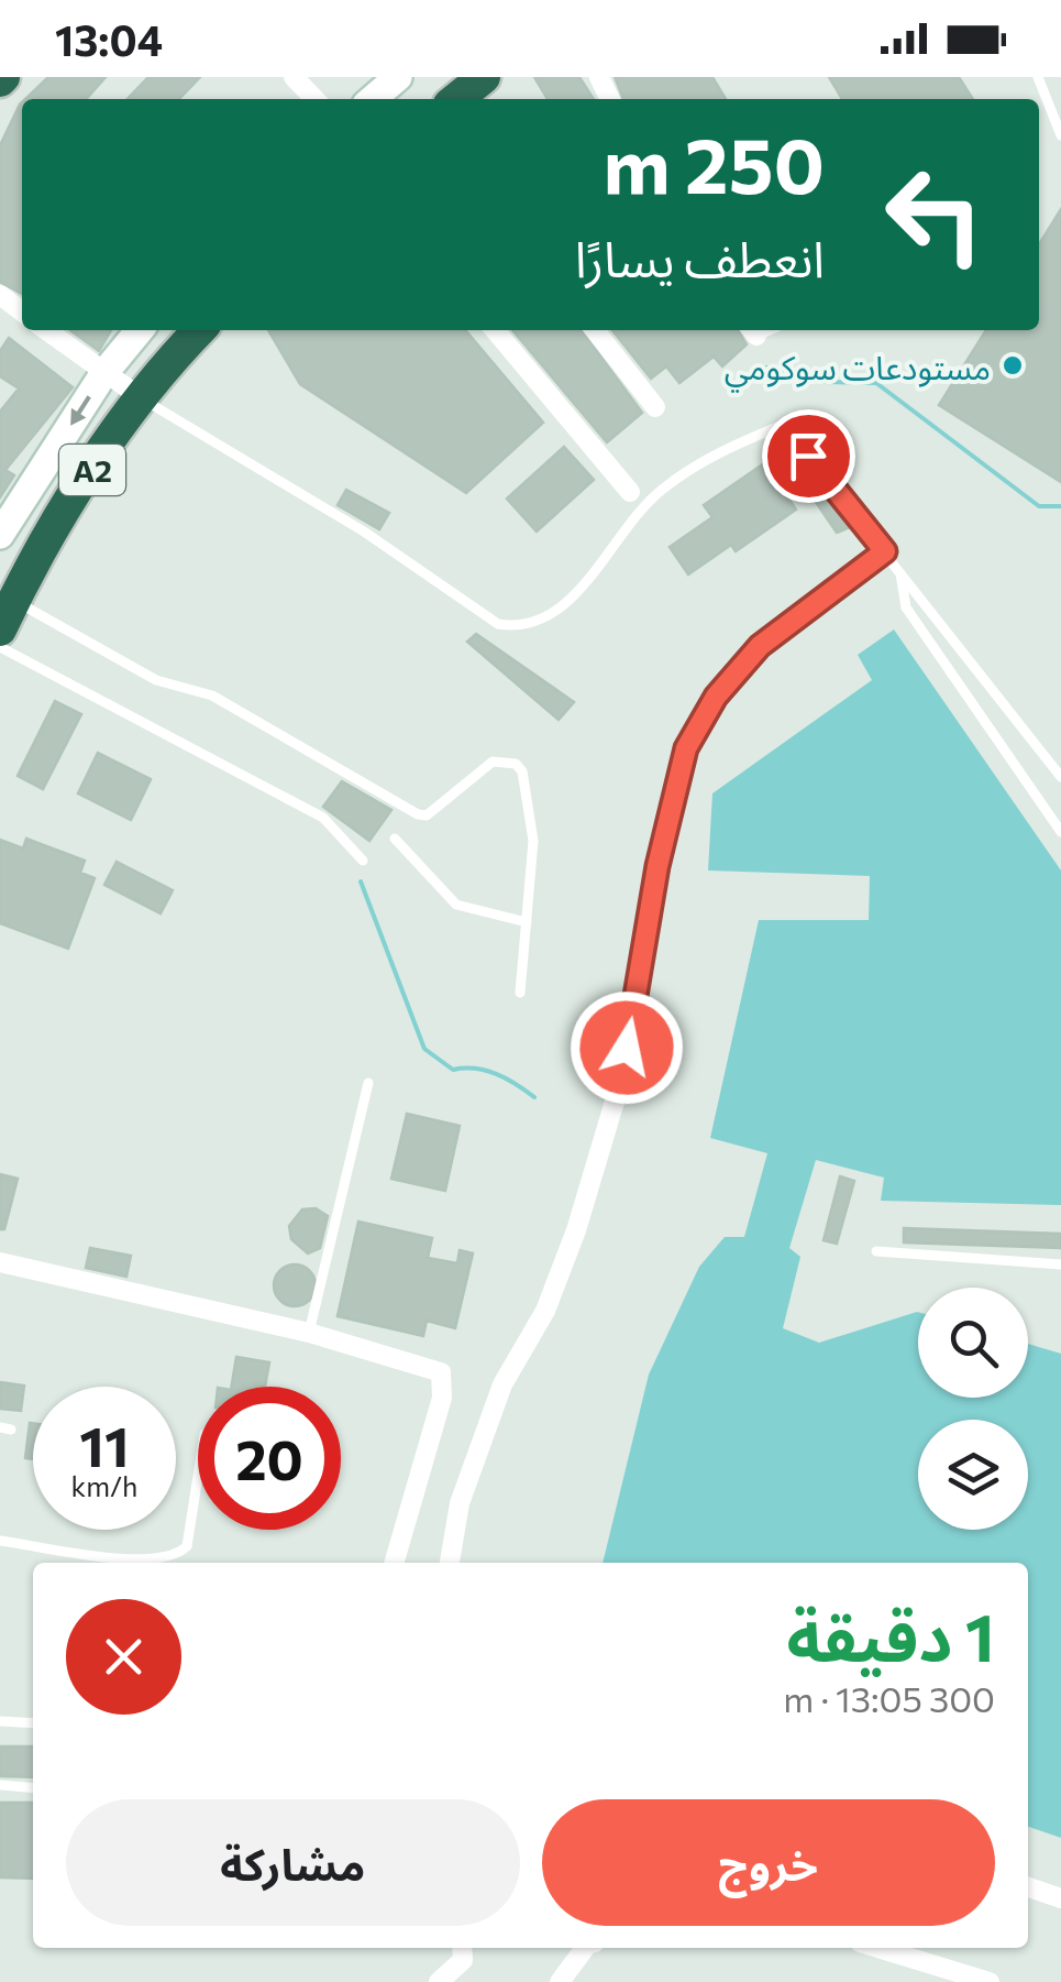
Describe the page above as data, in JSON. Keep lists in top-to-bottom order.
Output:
{
  "streets": {
    "highway": ["A2"]
  },
  "places": ["مستودعات سوكومي"],
  "page": {
    "status": "13:04",
    "turn": ["250 m", "انعطف يسارًا"],
    "speed": "11 km/h",
    "limit": "20",
    "heading": ["1 دقيقة", "300 m · 13:05"],
    "buttons": ["خروج", "مشاركة"]
  }
}
